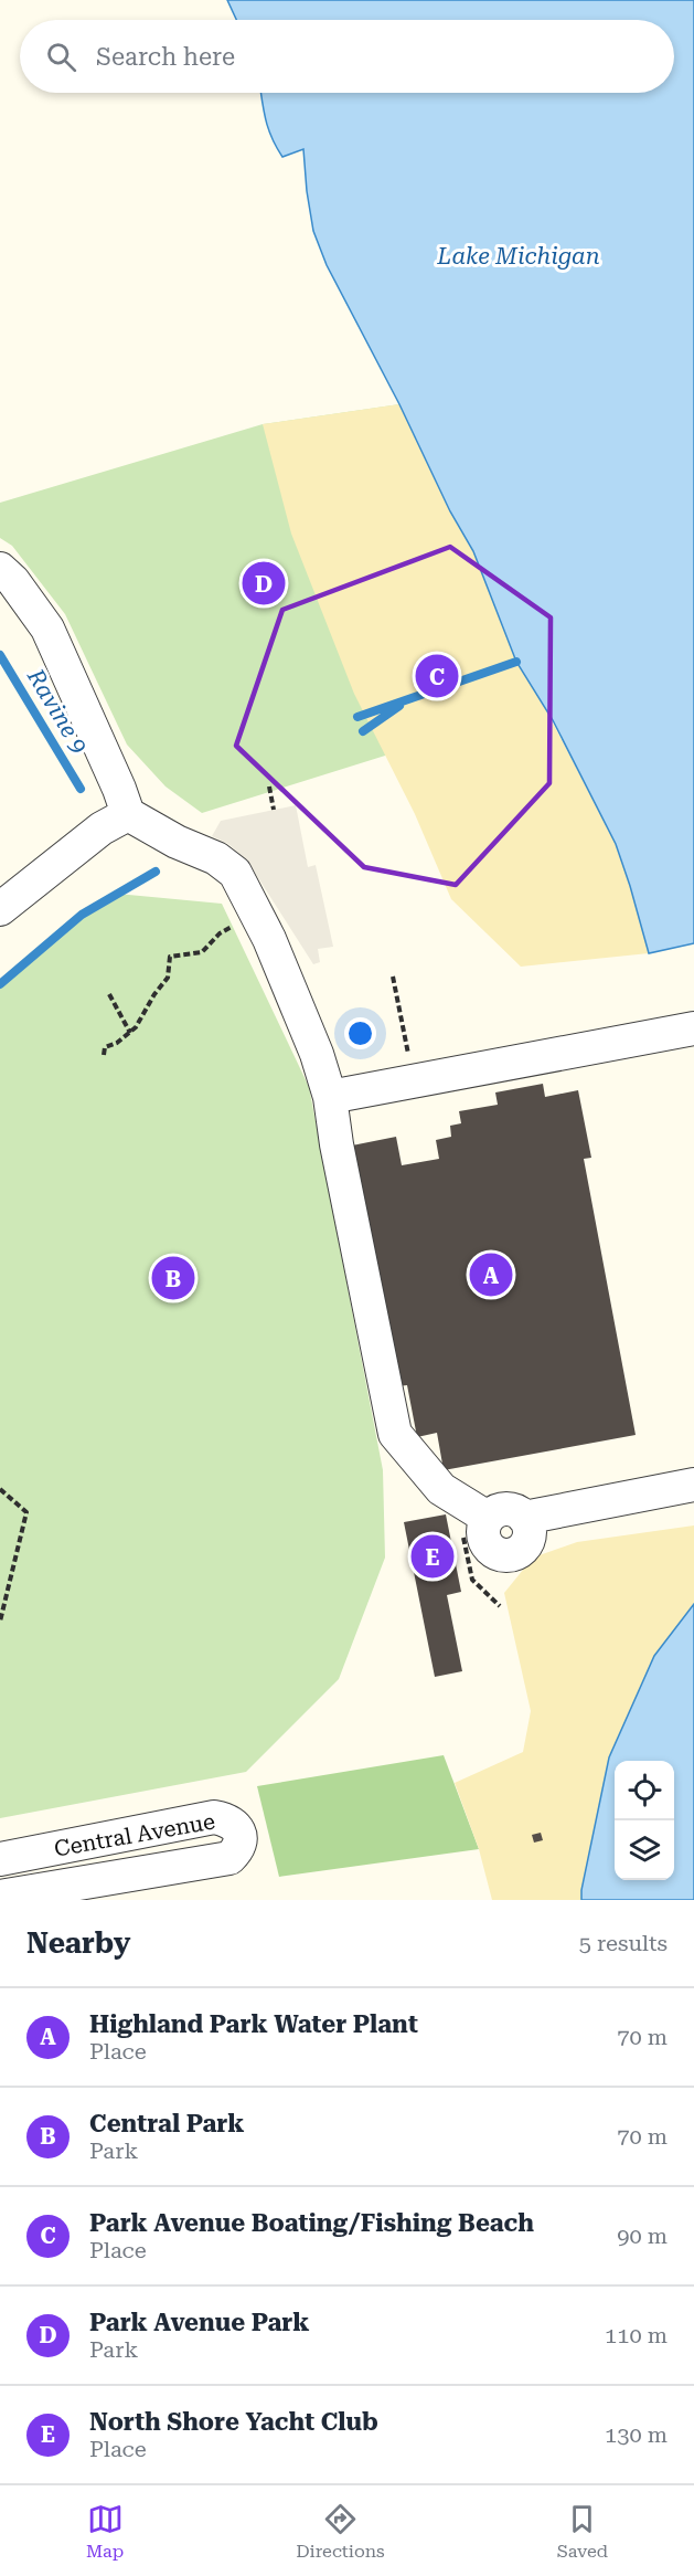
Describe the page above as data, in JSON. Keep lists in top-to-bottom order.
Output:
{
  "streets": {
    "street": ["Central Avenue"]
  },
  "water": ["Lake Michigan", "Ravine 9"],
  "page": {
    "search": "Search here",
    "pins": [
      "D",
      "C",
      "A",
      "B",
      "E"
    ],
    "heading": ["Nearby", "5 results"],
    "list": [
      {
        "mark": "A",
        "name": "Highland Park Water Plant",
        "note": "Place",
        "value": "70 m"
      },
      {
        "mark": "B",
        "name": "Central Park",
        "note": "Park",
        "value": "70 m"
      },
      {
        "mark": "C",
        "name": "Park Avenue Boating/Fishing Beach",
        "note": "Place",
        "value": "90 m"
      },
      {
        "mark": "D",
        "name": "Park Avenue Park",
        "note": "Park",
        "value": "110 m"
      },
      {
        "mark": "E",
        "name": "North Shore Yacht Club",
        "note": "Place",
        "value": "130 m"
      }
    ],
    "nav": ["Map", "Directions", "Saved"]
  }
}
